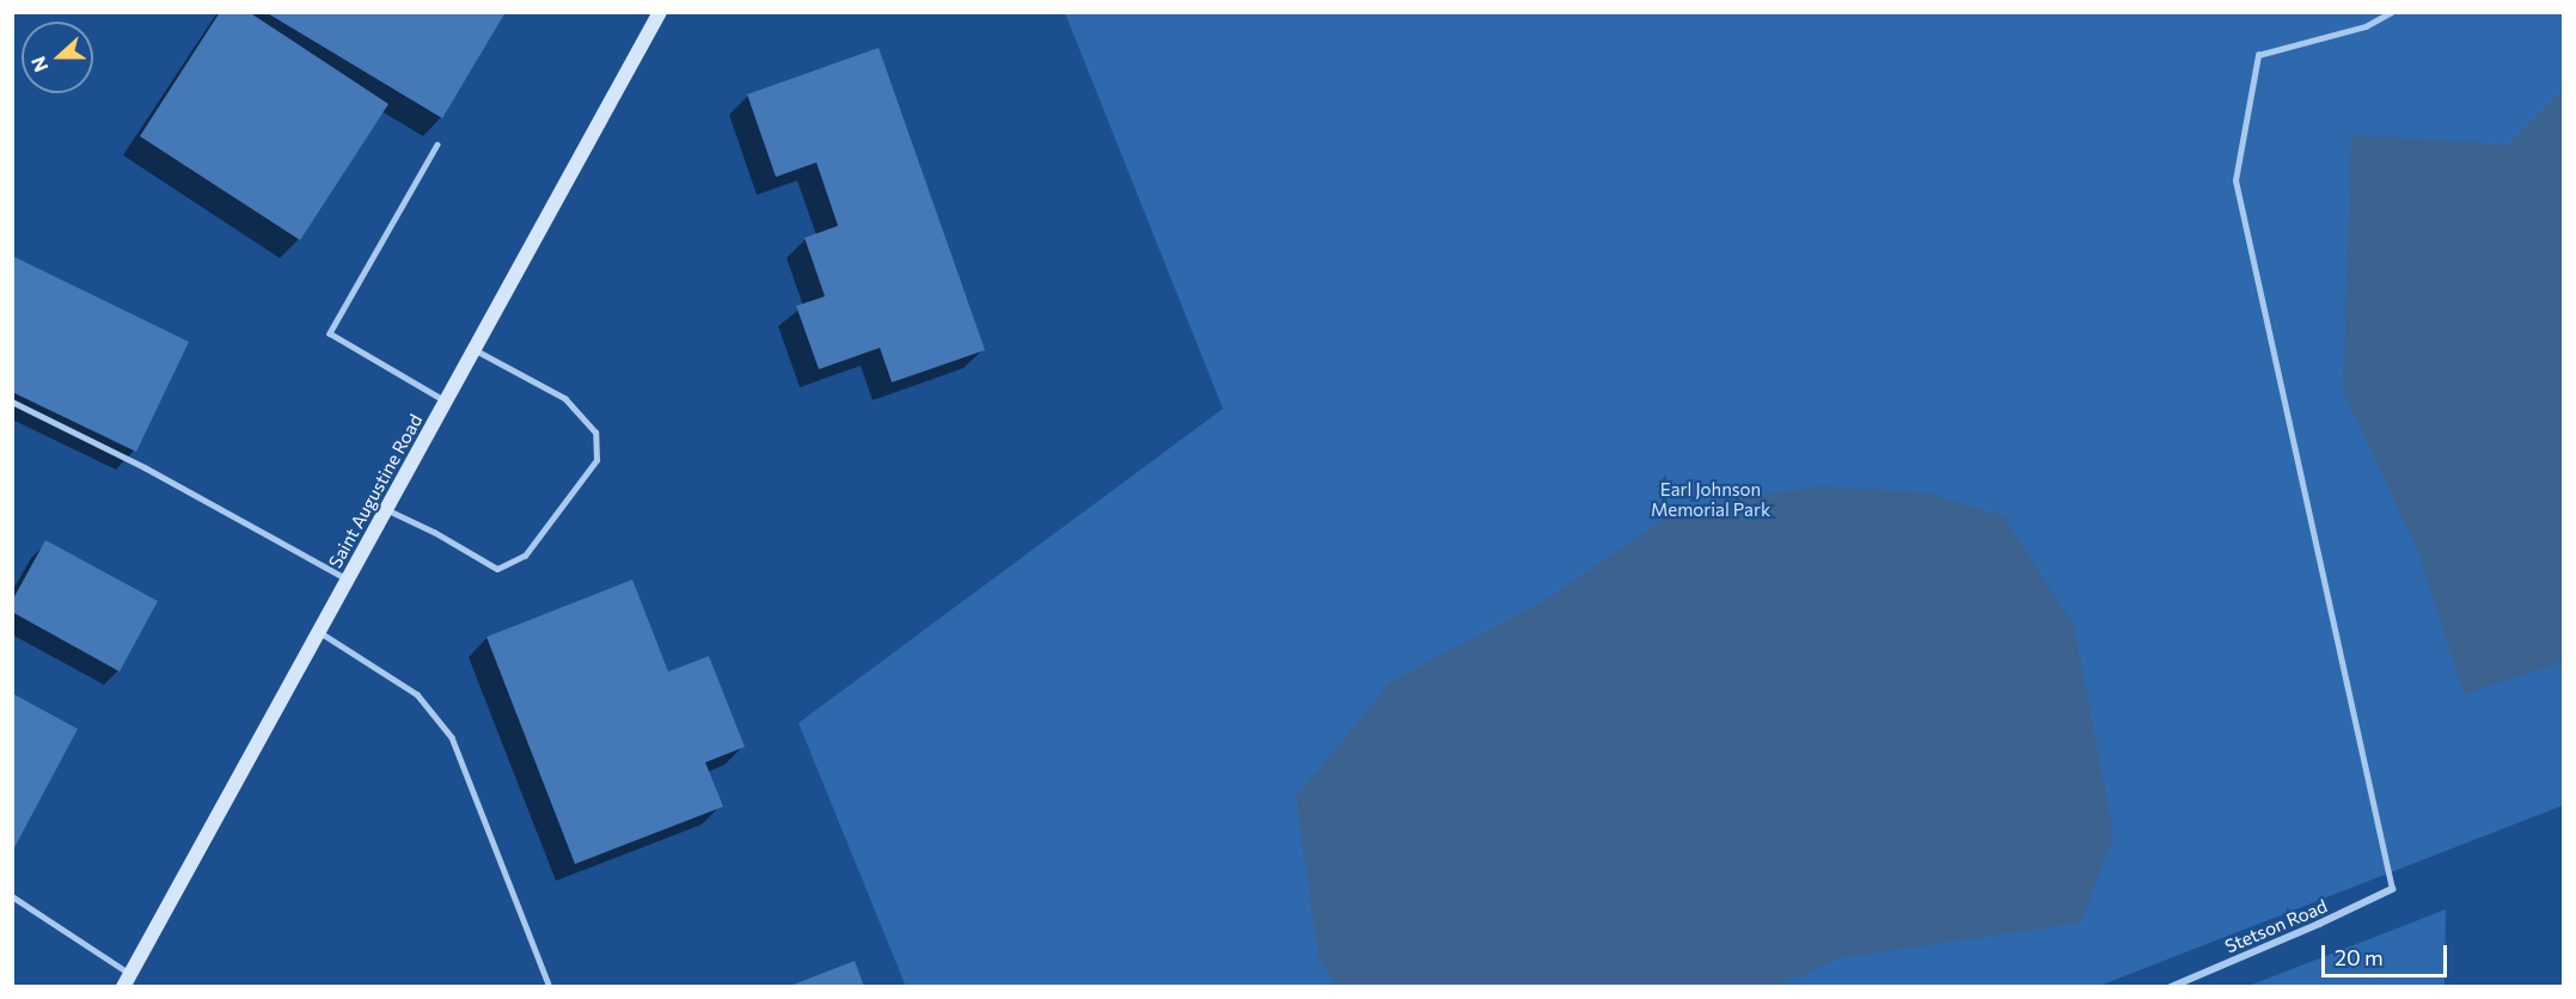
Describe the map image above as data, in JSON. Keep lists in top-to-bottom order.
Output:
{
  "streets": {
    "main road": ["Saint Augustine Road"],
    "street": ["Stetson Road"]
  },
  "parks": ["Earl Johnson Memorial Park"],
  "scale_bar": "20 m",
  "north": "left"
}
